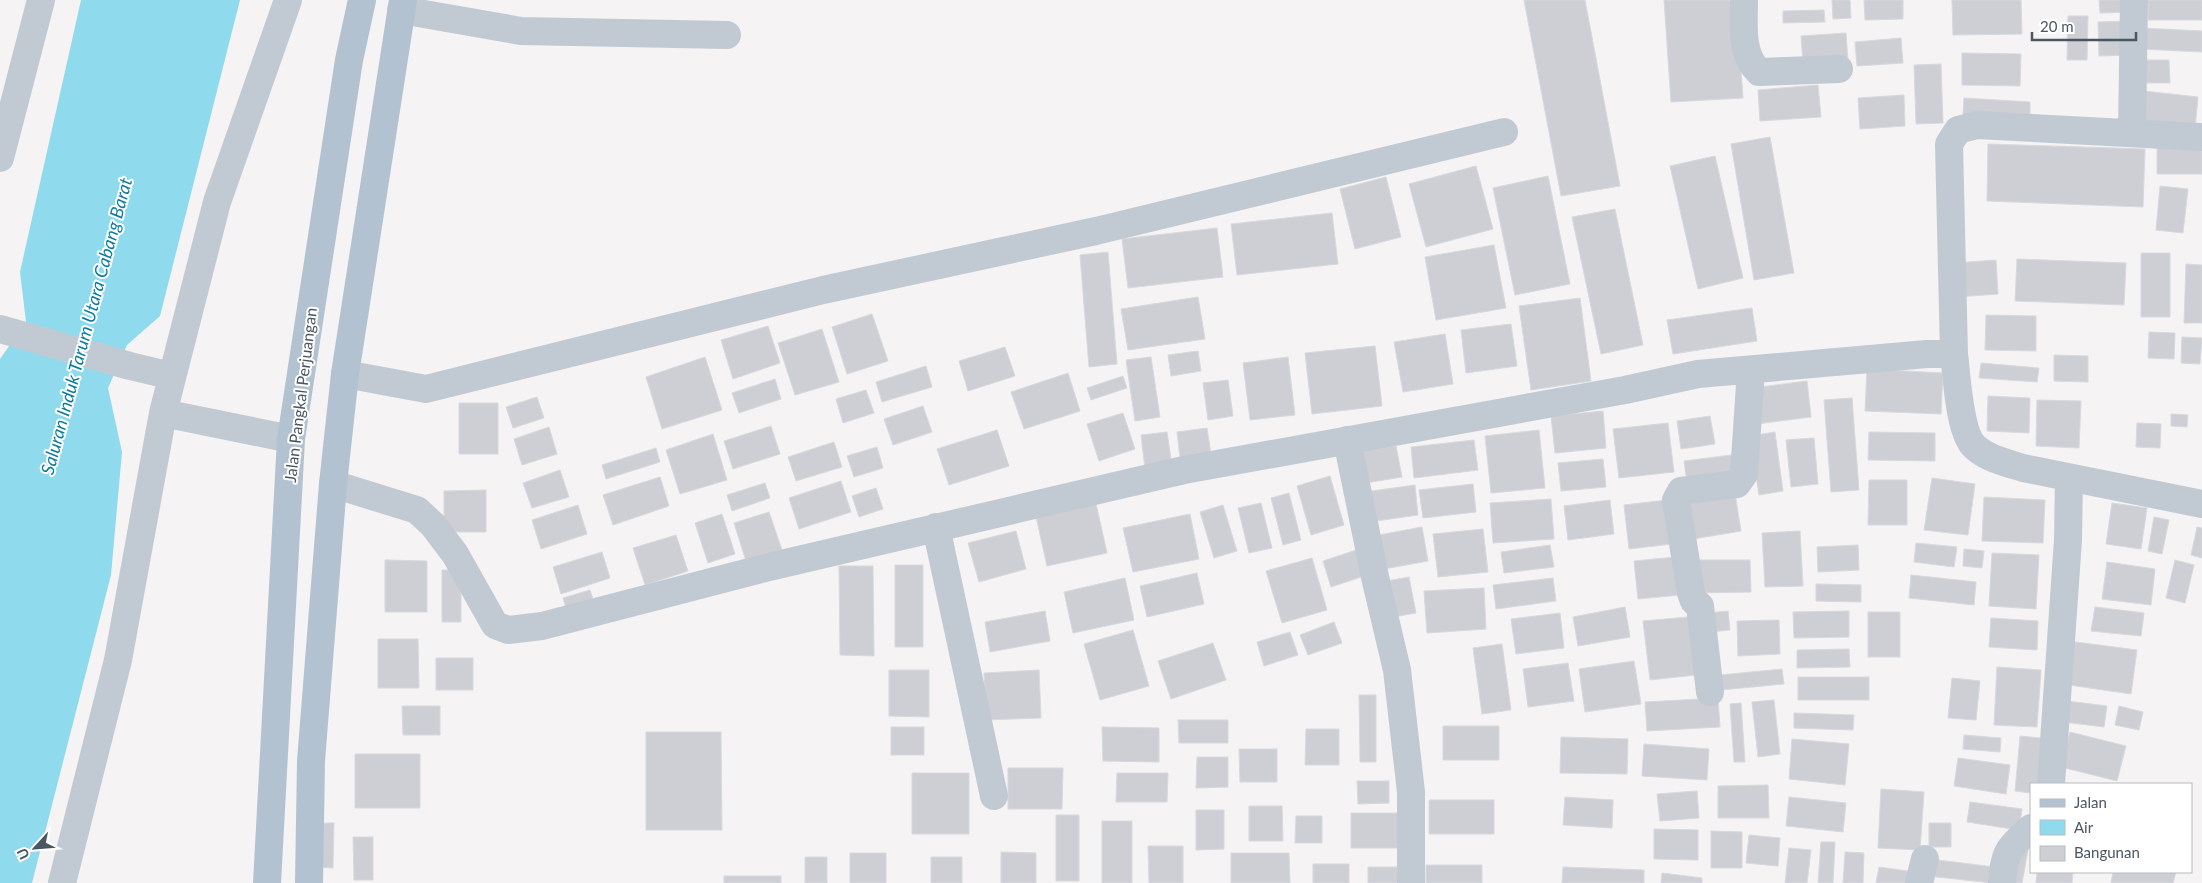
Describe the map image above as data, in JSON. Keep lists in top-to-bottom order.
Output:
{
  "streets": {
    "main road": ["Jalan Pangkal Perjuangan"]
  },
  "water": ["Saluran Induk Tarum Utara Cabang Barat"],
  "legend": ["Jalan", "Air", "Bangunan"],
  "scale_bar": "20 m",
  "north": "bottom left"
}
